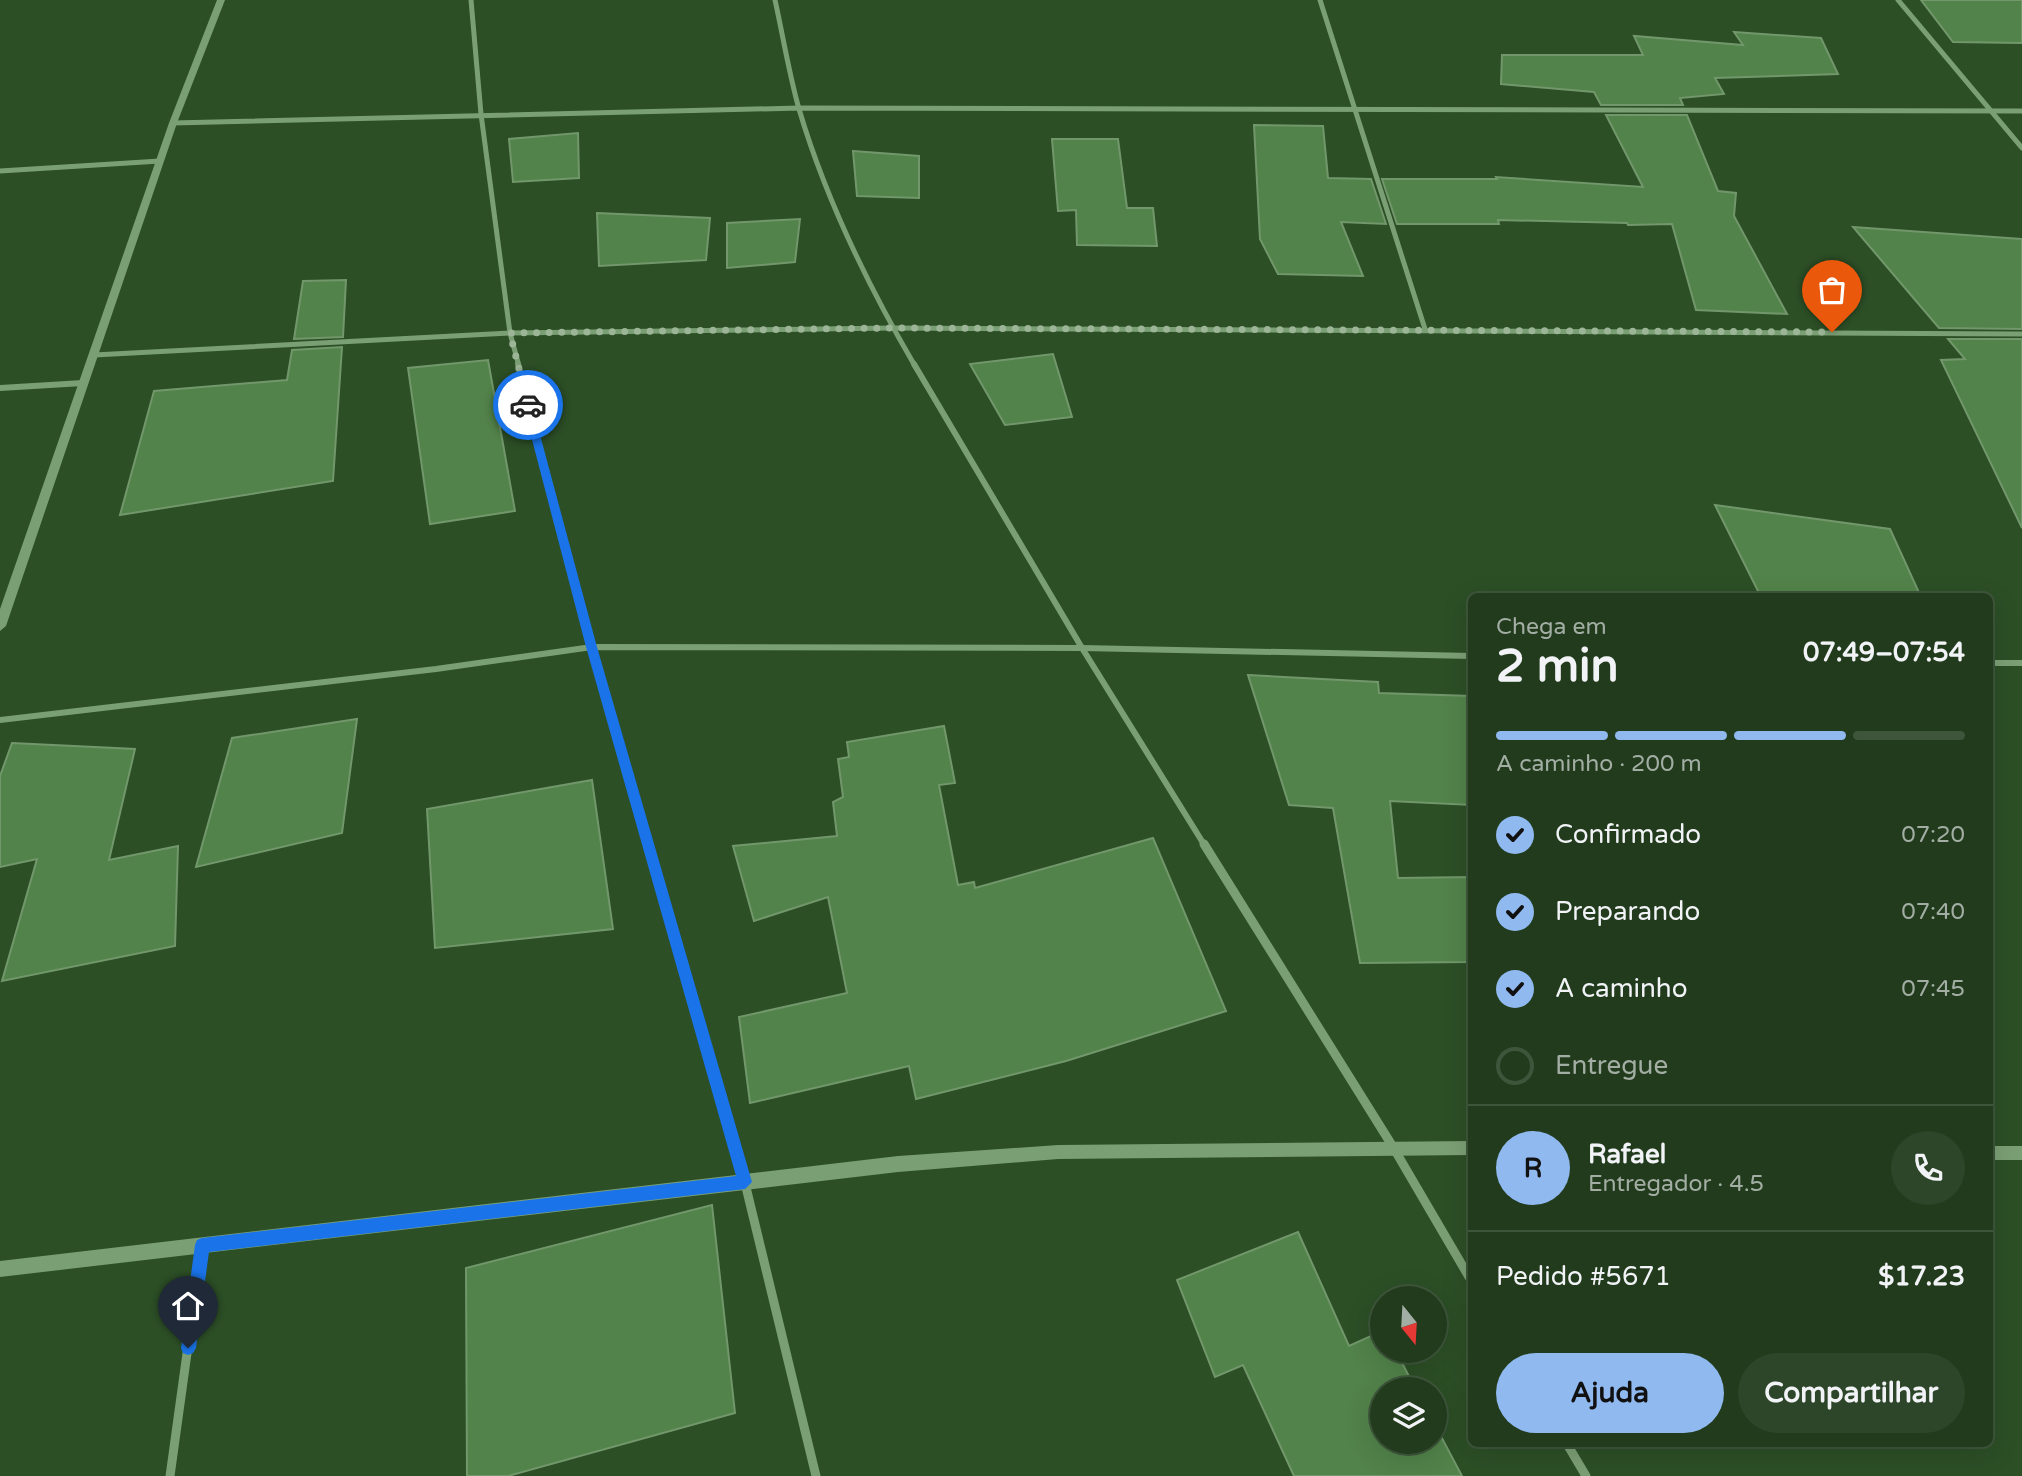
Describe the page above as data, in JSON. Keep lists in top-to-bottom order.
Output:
{
  "north": "bottom",
  "page": {
    "heading": ["2 min", "Chega em", "07:49–07:54"],
    "panel": [
      "Rafael",
      "Entregador · 4.5",
      "Pedido #5671",
      "$17.23"
    ],
    "bar": "A caminho · 200 m",
    "list": [
      ["Confirmado", "07:20"],
      ["Preparando", "07:40"],
      ["A caminho", "07:45"],
      "Entregue"
    ],
    "round": "R",
    "buttons": ["Ajuda", "Compartilhar"]
  }
}
